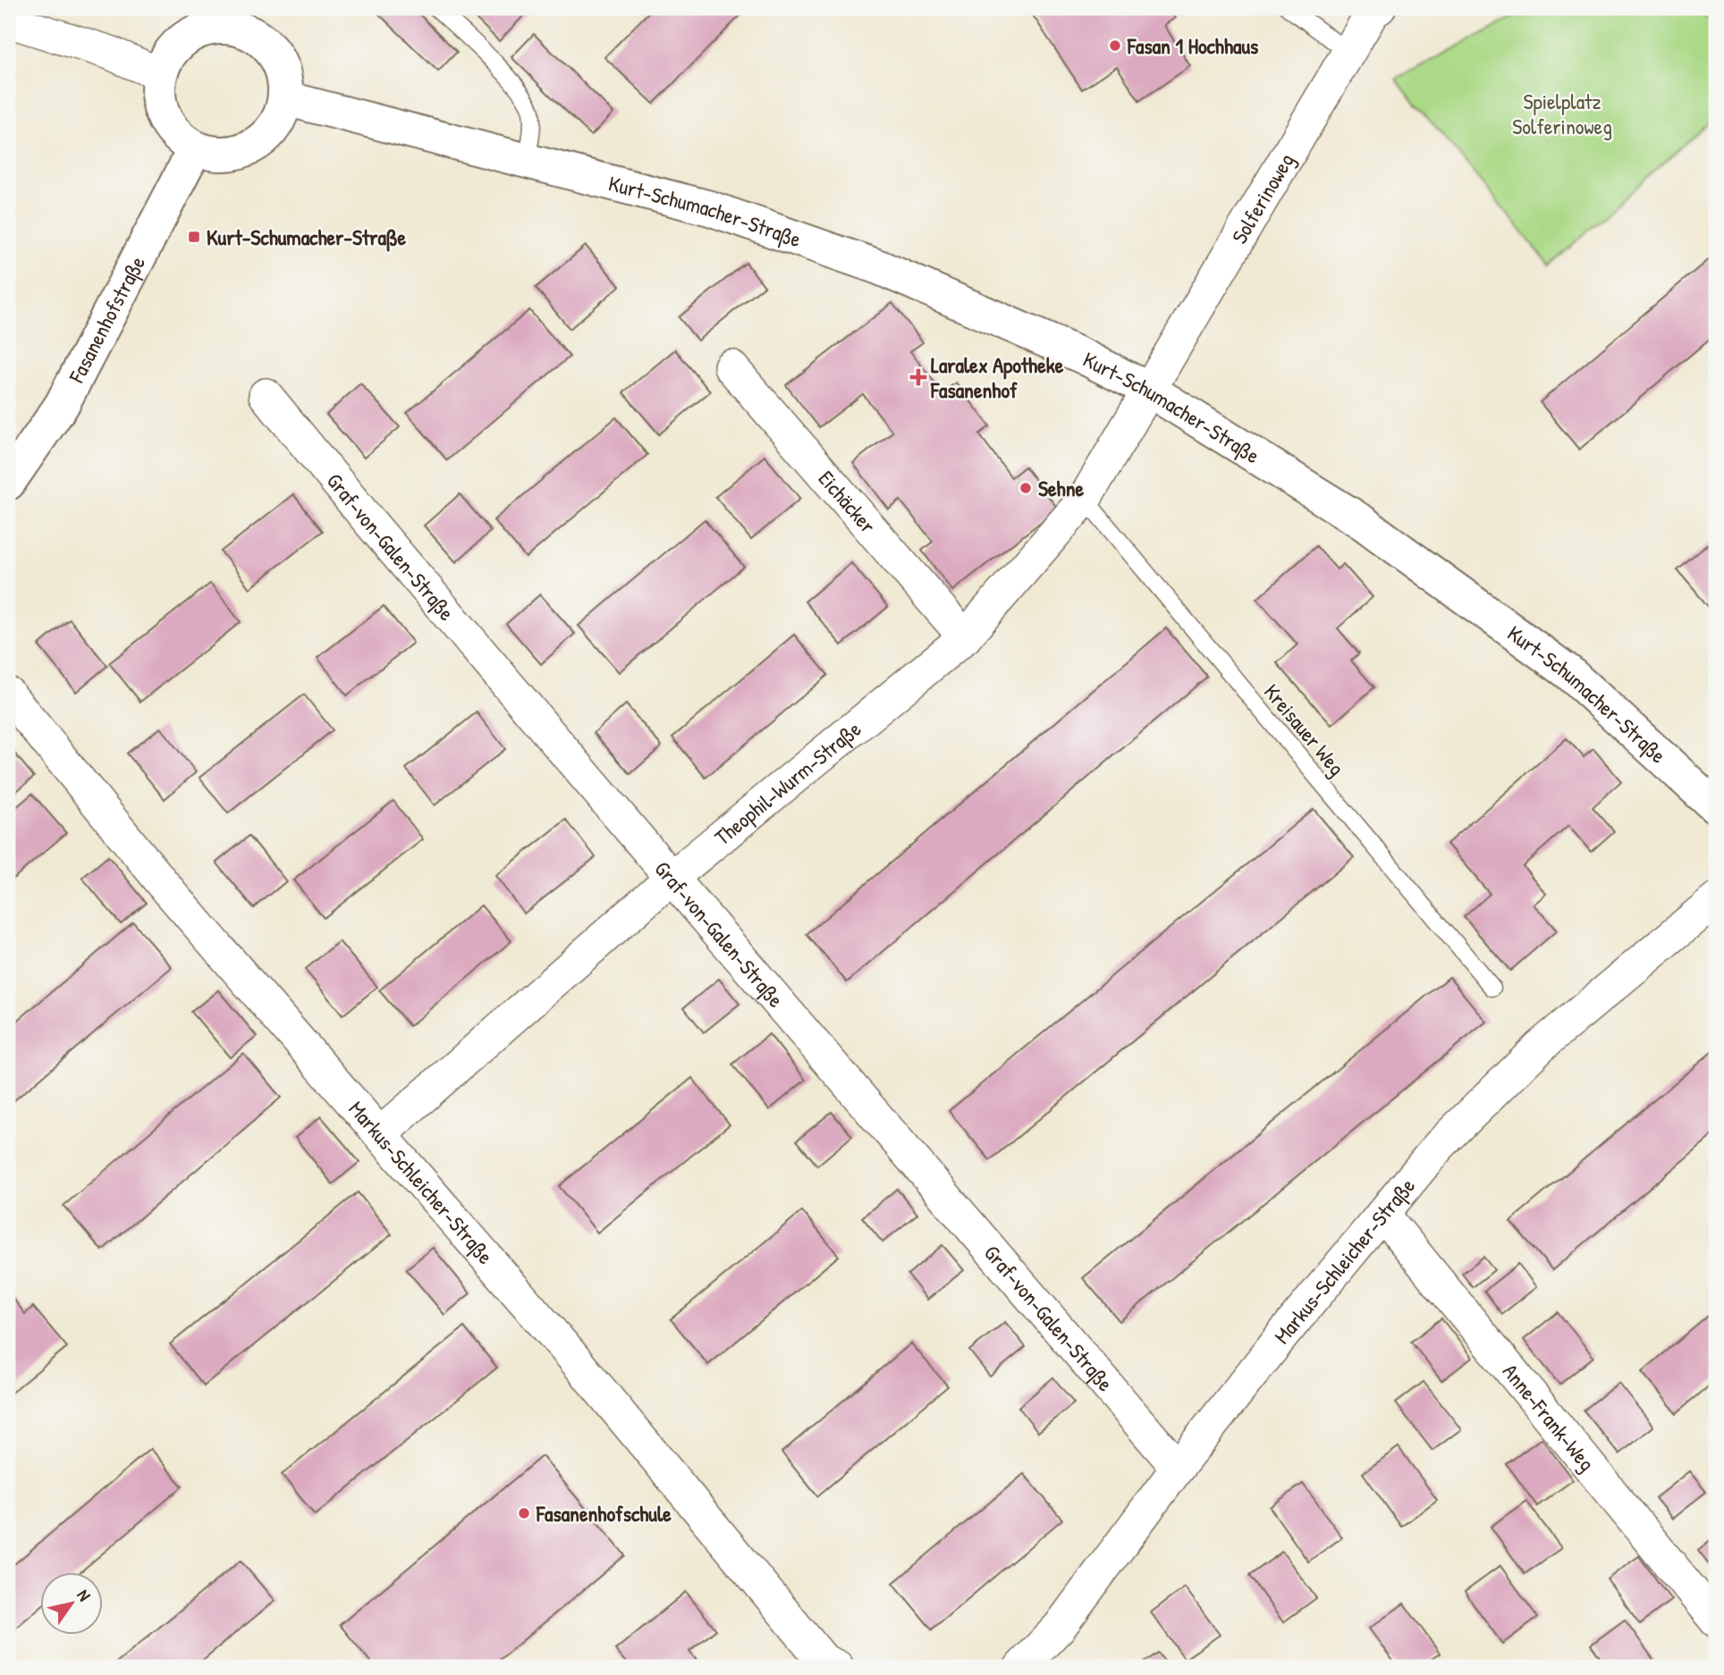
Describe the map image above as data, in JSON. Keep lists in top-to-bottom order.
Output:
{
  "streets": {
    "street": [
      "Solferinoweg",
      "Kurt-Schumacher-Straße",
      "Fasanenhofstraße",
      "Eichäcker",
      "Graf-von-Galen-Straße",
      "Theophil-Wurm-Straße",
      "Markus-Schleicher-Straße",
      "Anne-Frank-Weg"
    ],
    "lane": ["Kreisauer Weg"]
  },
  "crossings": [
    ["Solferinoweg", "Kurt-Schumacher-Straße"],
    ["Solferinoweg", "Theophil-Wurm-Straße"],
    ["Kurt-Schumacher-Straße", "Fasanenhofstraße"],
    ["Kurt-Schumacher-Straße", "Theophil-Wurm-Straße"],
    ["Eichäcker", "Theophil-Wurm-Straße"],
    ["Graf-von-Galen-Straße", "Theophil-Wurm-Straße"],
    ["Graf-von-Galen-Straße", "Markus-Schleicher-Straße"],
    ["Kreisauer Weg", "Theophil-Wurm-Straße"],
    ["Theophil-Wurm-Straße", "Markus-Schleicher-Straße"],
    ["Markus-Schleicher-Straße", "Anne-Frank-Weg"]
  ],
  "parks": ["Spielplatz Solferinoweg"],
  "places": {
    "other": ["Fasan 1 Hochhaus", "Sehne", "Fasanenhofschule"],
    "transit": ["Kurt-Schumacher-Straße"],
    "health": ["Laralex Apotheke Fasanenhof"]
  },
  "north": "top right"
}
